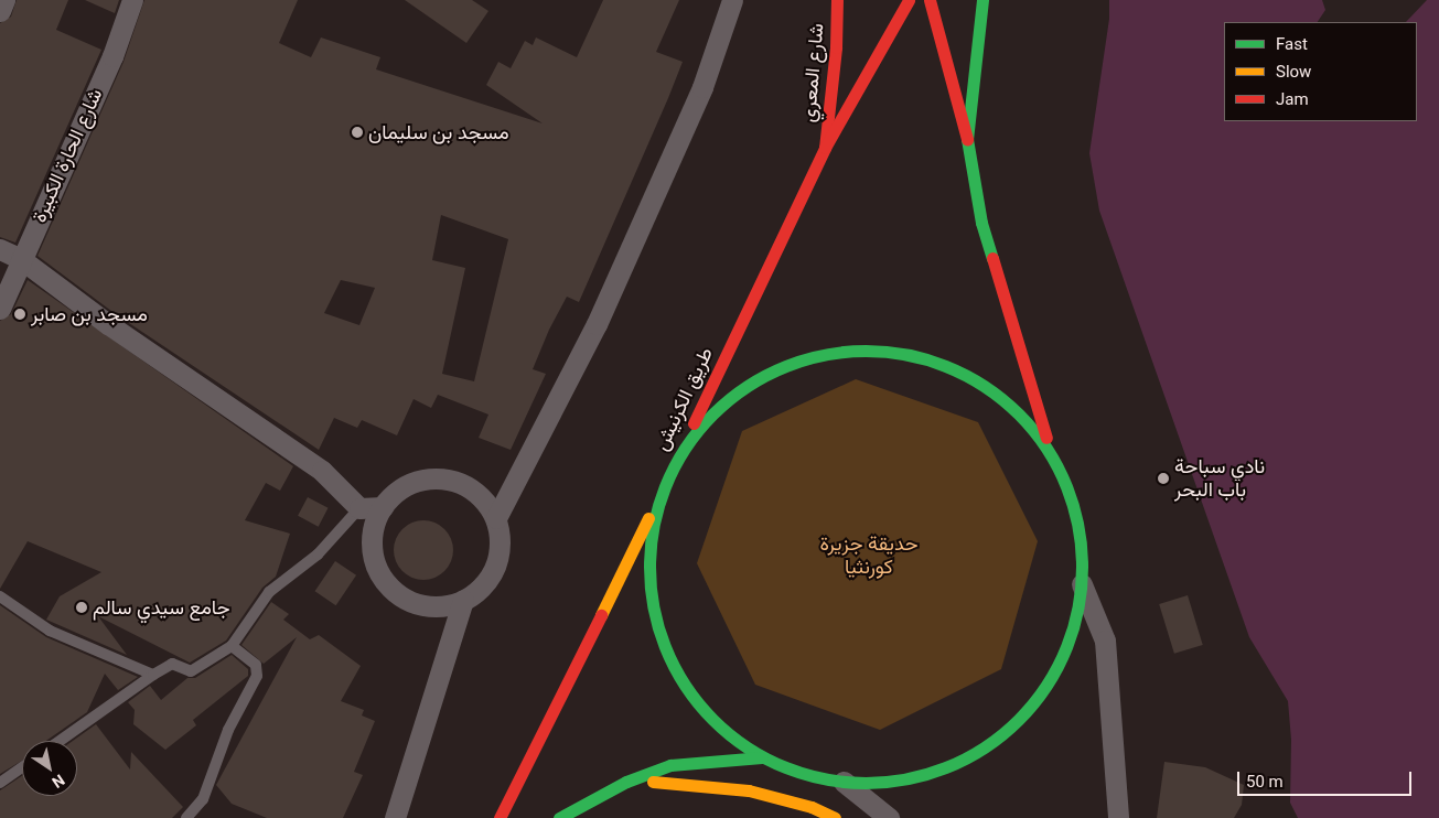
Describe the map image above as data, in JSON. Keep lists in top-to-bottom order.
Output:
{
  "streets": {
    "main road": ["شارع المعري", "طريق الكرنيش"],
    "street": ["شارع الحارة الكبيرة"]
  },
  "crossings": [
    ["شارع المعري", "طريق الكرنيش"]
  ],
  "parks": ["حديقة جزيرة كورنثيا"],
  "places": [
    "مسجد بن سليمان",
    "مسجد بن صابر",
    "نادي سباحة باب البحر",
    "جامع سيدي سالم"
  ],
  "legend": ["Fast", "Slow", "Jam"],
  "scale_bar": "50 m",
  "north": "bottom right"
}
